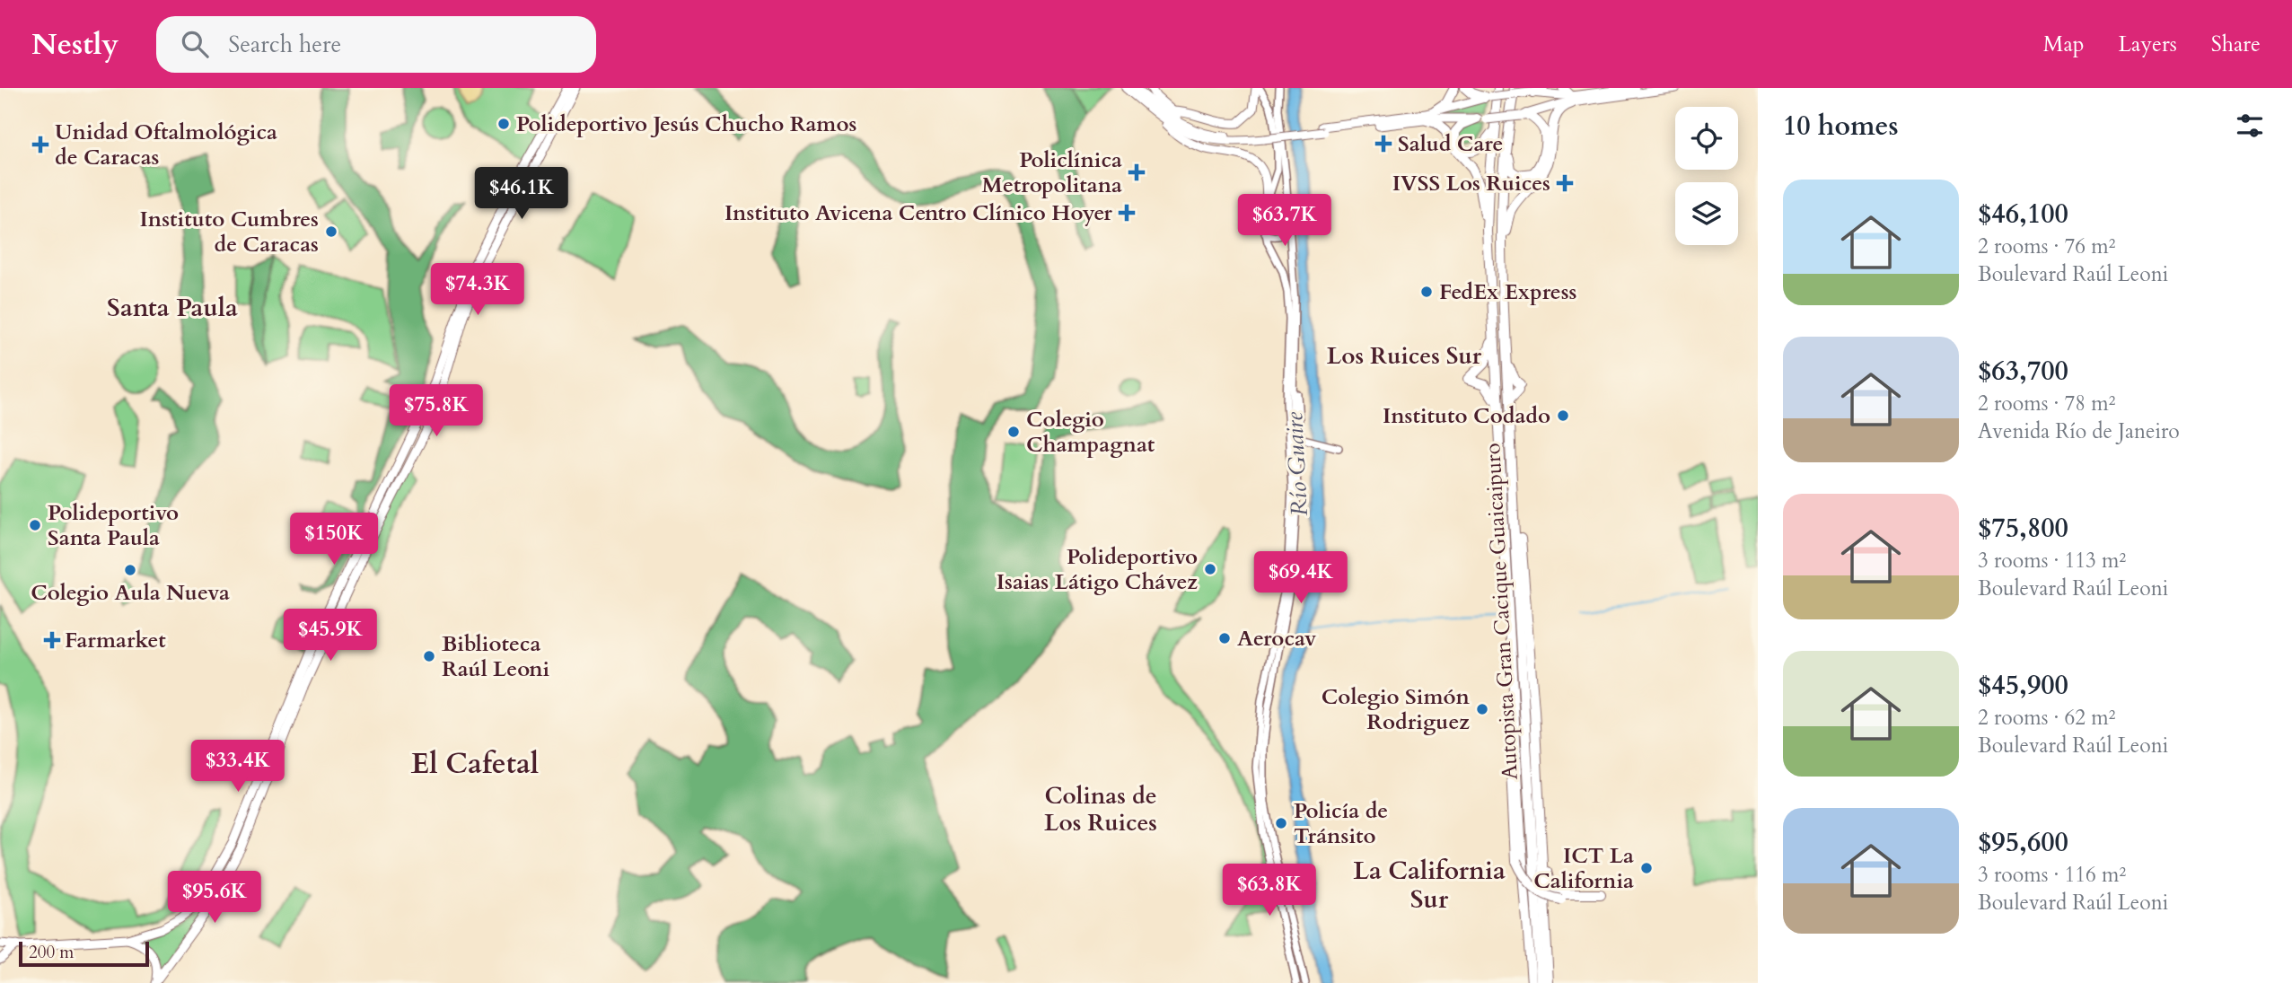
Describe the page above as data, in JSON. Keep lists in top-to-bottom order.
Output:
{
  "streets": {
    "highway": ["Autopista Gran Cacique Guaicaipuro"]
  },
  "districts": [
    "Santa Paula",
    "Los Ruices Sur",
    "El Cafetal",
    "Colinas de Los Ruices",
    "La California Sur"
  ],
  "water": ["Río Guaire"],
  "places": {
    "other": [
      "Polideportivo Jesús Chucho Ramos",
      "Instituto Cumbres de Caracas",
      "FedEx Express",
      "Instituto Codado",
      "Colegio Champagnat",
      "Polideportivo Santa Paula",
      "Polideportivo Isaias Látigo Chávez",
      "Colegio Aula Nueva",
      "Aerocav",
      "Biblioteca Raúl Leoni",
      "Colegio Simón Rodriguez",
      "Policía de Tránsito",
      "ICT La California"
    ],
    "health": [
      "Salud Care",
      "Unidad Oftalmológica de Caracas",
      "Policlínica Metropolitana",
      "IVSS Los Ruices",
      "Instituto Avicena Centro Clínico Hoyer",
      "Farmarket"
    ]
  },
  "scale_bar": "200 m",
  "page": {
    "header": "Nestly",
    "search": "Search here",
    "nav": ["Map", "Layers", "Share"],
    "heading": "10 homes",
    "list": [
      {
        "name": "$46,100",
        "note": "2 rooms · 76 m² · Boulevard Raúl Leoni"
      },
      {
        "name": "$63,700",
        "note": "2 rooms · 78 m² · Avenida Río de Janeiro"
      },
      {
        "name": "$75,800",
        "note": "3 rooms · 113 m² · Boulevard Raúl Leoni"
      },
      {
        "name": "$45,900",
        "note": "2 rooms · 62 m² · Boulevard Raúl Leoni"
      },
      {
        "name": "$95,600",
        "note": "3 rooms · 116 m² · Boulevard Raúl Leoni"
      }
    ],
    "price": [
      "$46.1K",
      "$63.7K",
      "$74.3K",
      "$75.8K",
      "$150K",
      "$69.4K",
      "$45.9K",
      "$33.4K",
      "$63.8K",
      "$95.6K"
    ],
    "scale": "200 m"
  }
}
